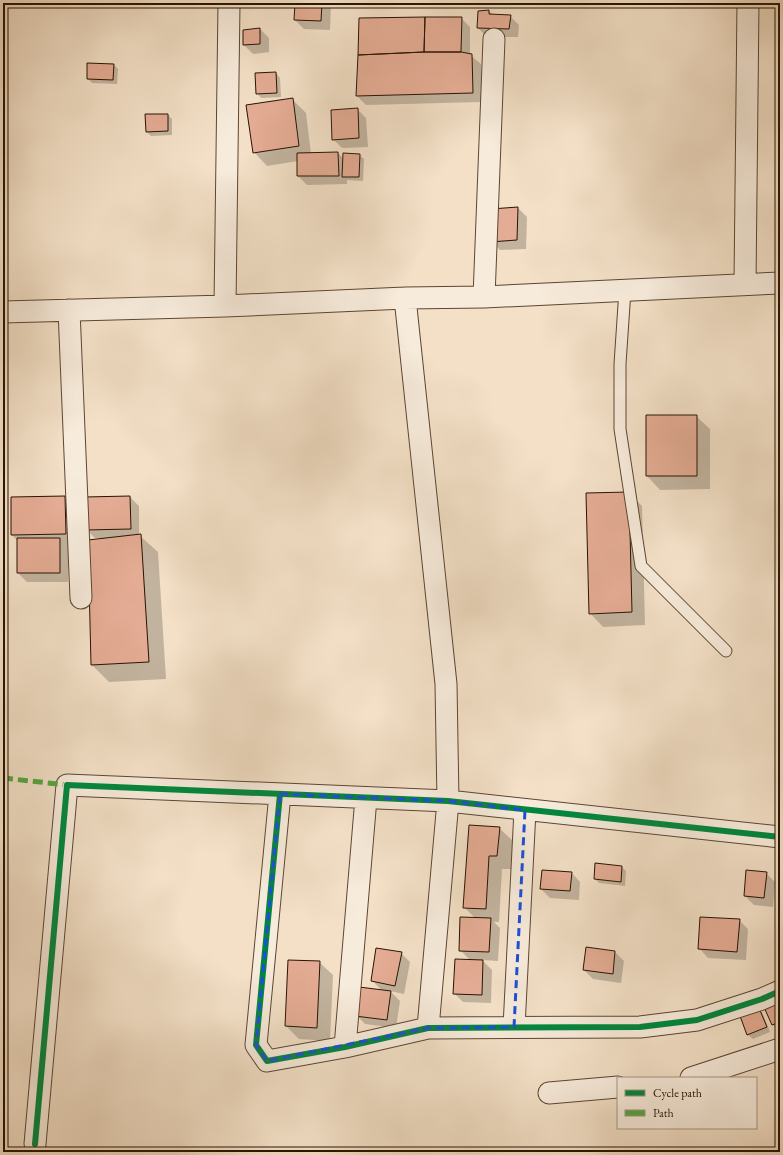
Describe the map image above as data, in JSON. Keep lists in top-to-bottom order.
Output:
{
  "legend": ["Cycle path", "Path"]
}
